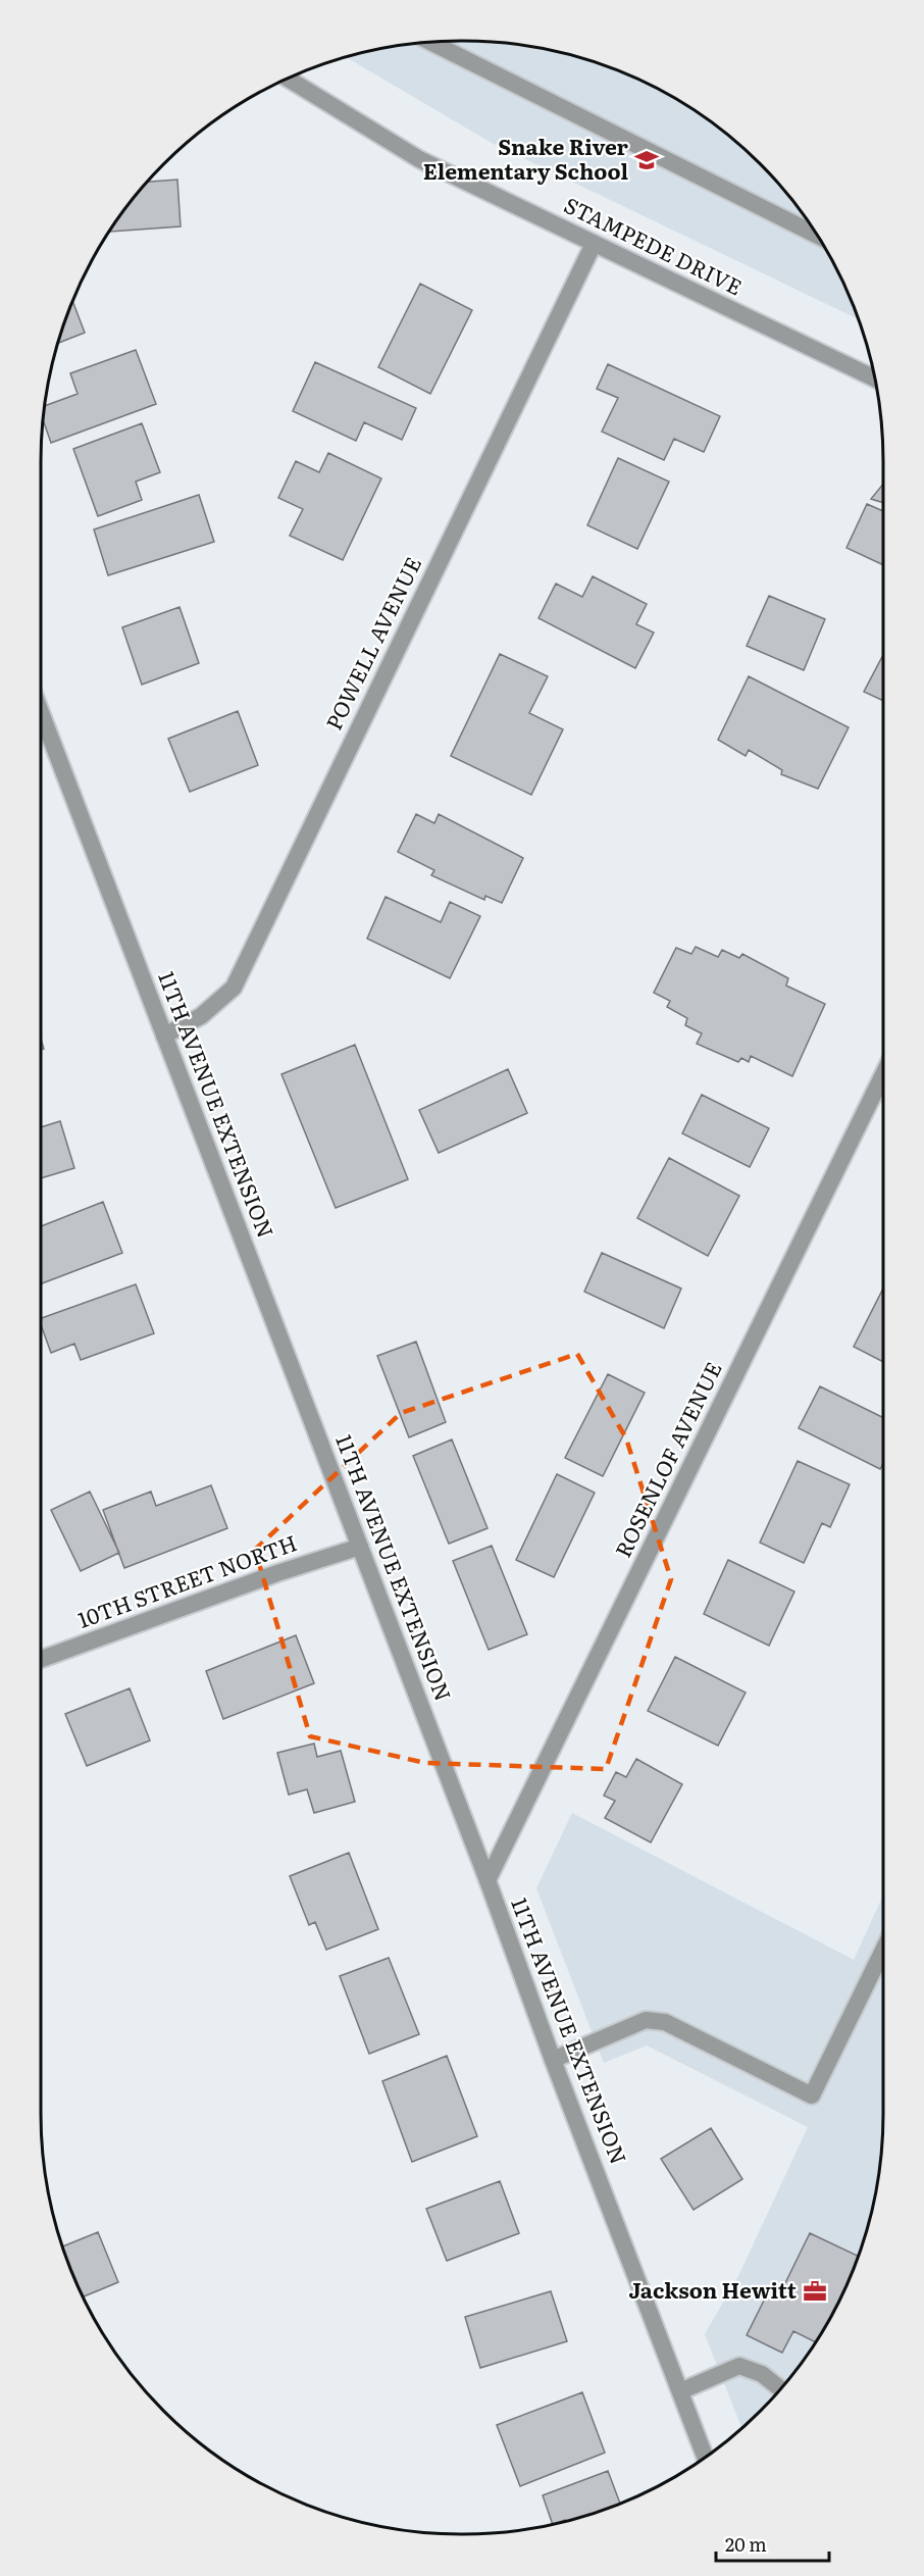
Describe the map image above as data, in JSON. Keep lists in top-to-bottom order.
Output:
{
  "streets": {
    "street": [
      "STAMPEDE DRIVE",
      "POWELL AVENUE",
      "11TH AVENUE EXTENSION",
      "ROSENLOF AVENUE",
      "10TH STREET NORTH"
    ]
  },
  "crossings": [
    ["STAMPEDE DRIVE", "POWELL AVENUE"],
    ["POWELL AVENUE", "11TH AVENUE EXTENSION"],
    ["11TH AVENUE EXTENSION", "ROSENLOF AVENUE"],
    ["11TH AVENUE EXTENSION", "10TH STREET NORTH"]
  ],
  "places": {
    "school or university": ["Snake River Elementary School"],
    "office": ["Jackson Hewitt"]
  },
  "scale_bar": "20 m"
}
